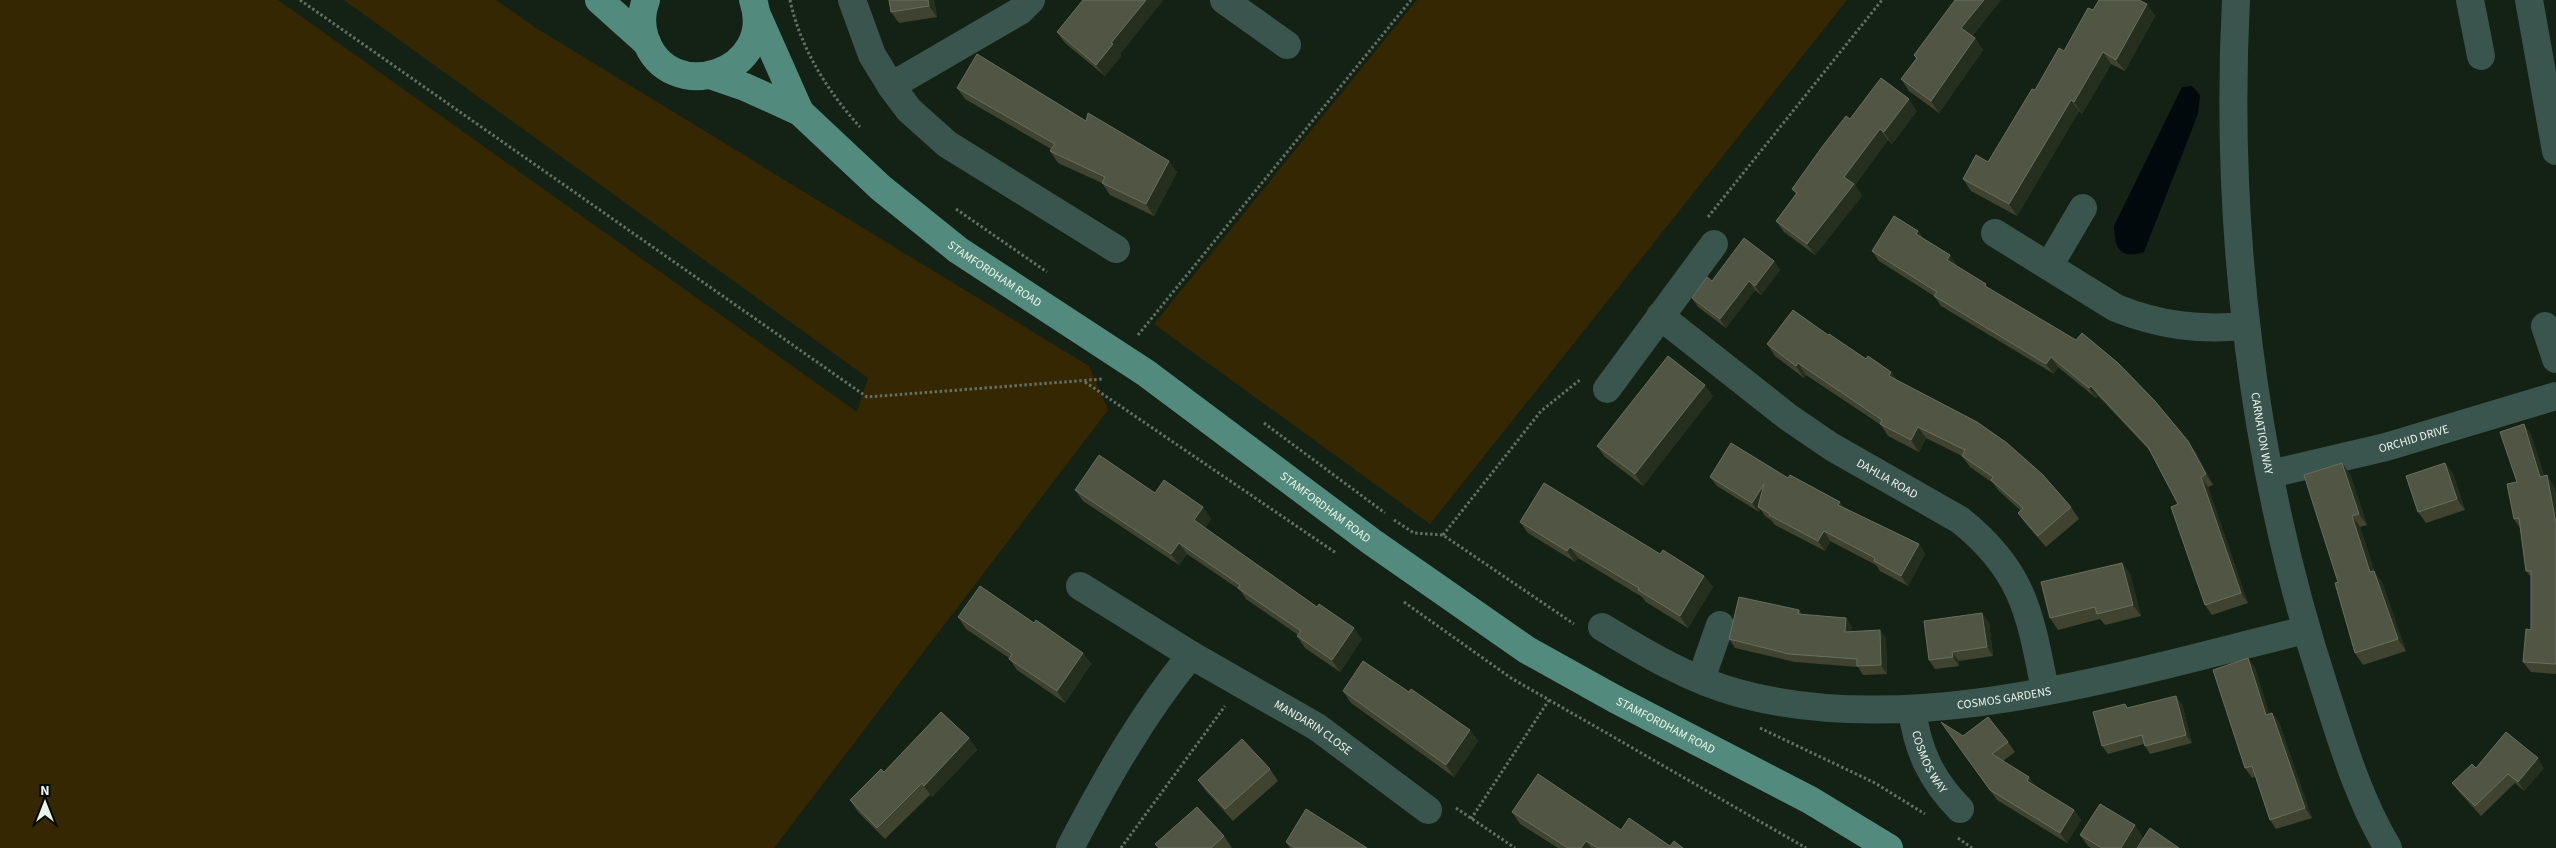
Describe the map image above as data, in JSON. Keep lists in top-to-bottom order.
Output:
{
  "streets": {
    "main road": ["STAMFORDHAM ROAD"],
    "street": [
      "CARNATION WAY",
      "ORCHID DRIVE",
      "DAHLIA ROAD",
      "COSMOS GARDENS",
      "MANDARIN CLOSE",
      "COSMOS WAY"
    ]
  },
  "crossings": [
    ["CARNATION WAY", "ORCHID DRIVE"],
    ["CARNATION WAY", "COSMOS GARDENS"],
    ["DAHLIA ROAD", "COSMOS GARDENS"],
    ["COSMOS GARDENS", "COSMOS WAY"]
  ],
  "north": "top"
}
